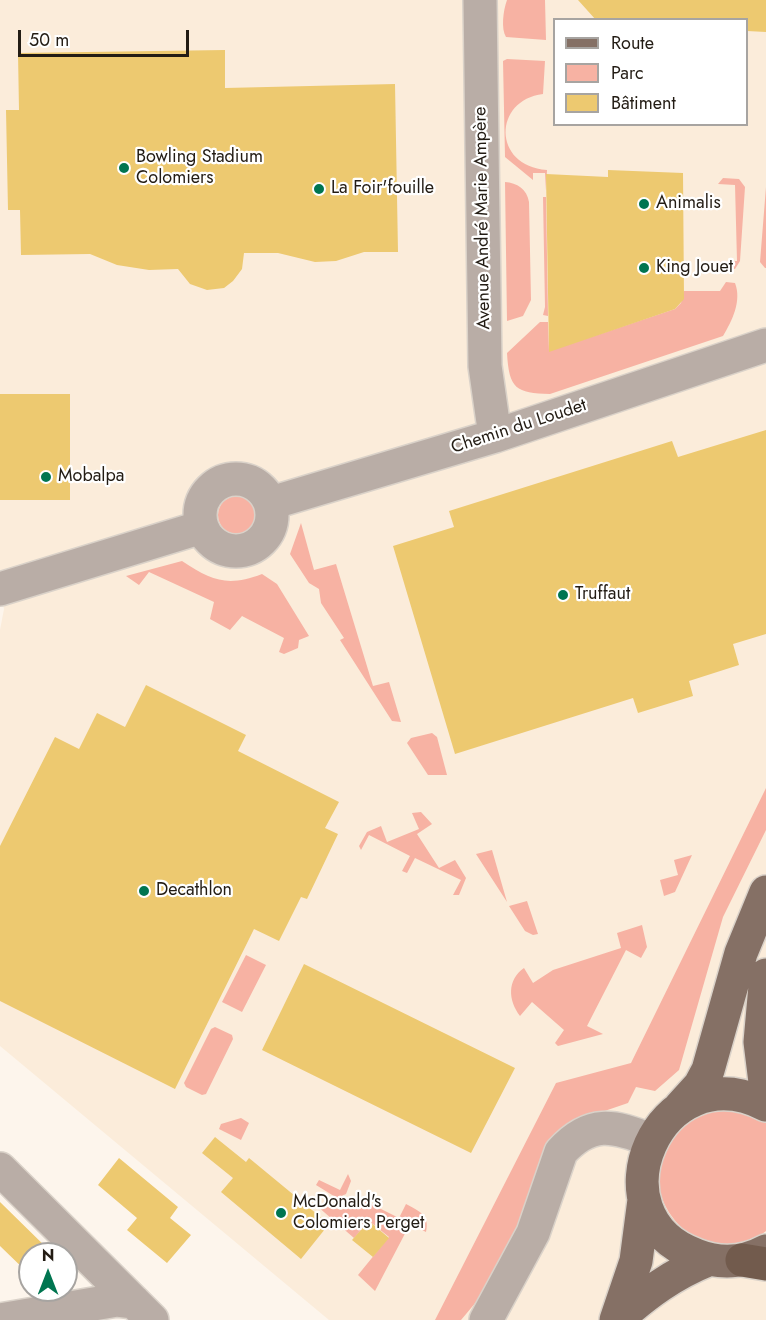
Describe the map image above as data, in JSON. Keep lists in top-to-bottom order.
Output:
{
  "streets": {
    "street": ["Avenue André Marie Ampère", "Chemin du Loudet"]
  },
  "crossings": [
    ["Avenue André Marie Ampère", "Chemin du Loudet"]
  ],
  "places": [
    "Bowling Stadium Colomiers",
    "La Foir'fouille",
    "Animalis",
    "King Jouet",
    "Mobalpa",
    "Truffaut",
    "Decathlon",
    "McDonald's Colomiers Perget"
  ],
  "legend": ["Route", "Parc", "Bâtiment"],
  "scale_bar": "50 m",
  "north": "top"
}
